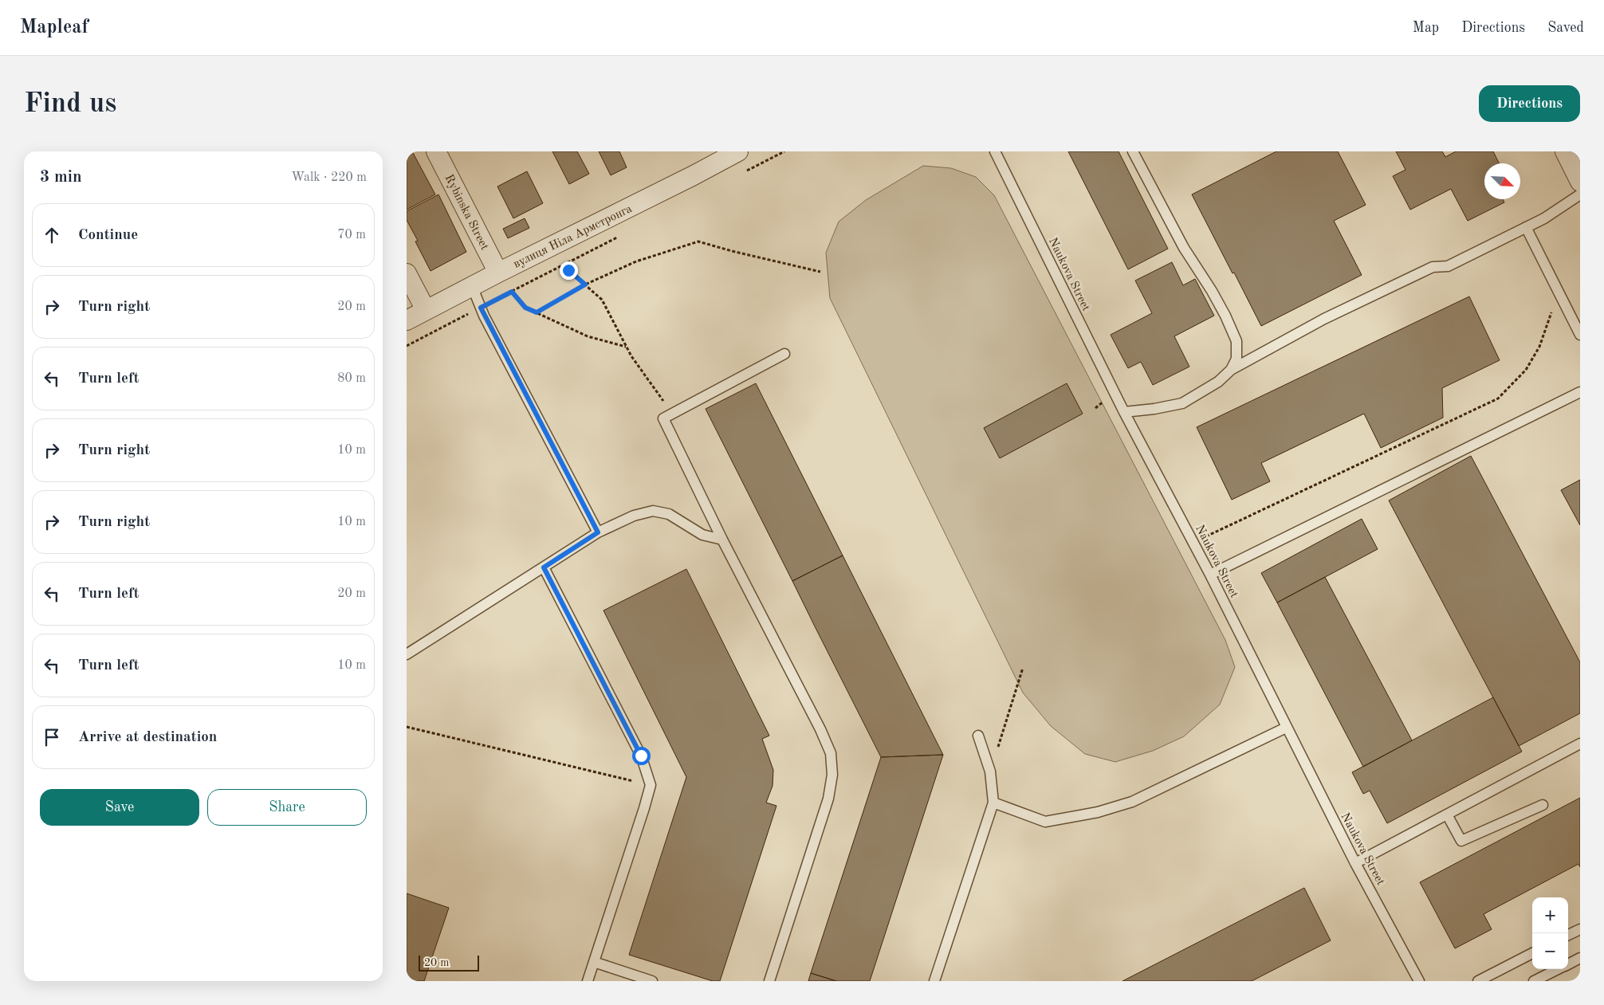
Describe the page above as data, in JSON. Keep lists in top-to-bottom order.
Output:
{
  "streets": {
    "street": ["Rybinska Street", "вулиця Ніла Армстронга"],
    "lane": ["Naukova Street"]
  },
  "crossings": [
    ["Rybinska Street", "вулиця Ніла Армстронга"]
  ],
  "scale_bar": "20 m",
  "north": "bottom right",
  "page": {
    "header": "Mapleaf",
    "nav": ["Map", "Directions", "Saved"],
    "buttons": [
      "Directions",
      ["Save", "Share"]
    ],
    "title": "Find us",
    "heading": ["3 min", "Walk · 220 m"],
    "list": [
      ["Continue", "70 m"],
      ["Turn right", "20 m"],
      ["Turn left", "80 m"],
      ["Turn right", "10 m"],
      ["Turn right", "10 m"],
      ["Turn left", "20 m"],
      ["Turn left", "10 m"],
      "Arrive at destination"
    ],
    "map_buttons": ["+", "−"],
    "scale": "20 m"
  }
}
